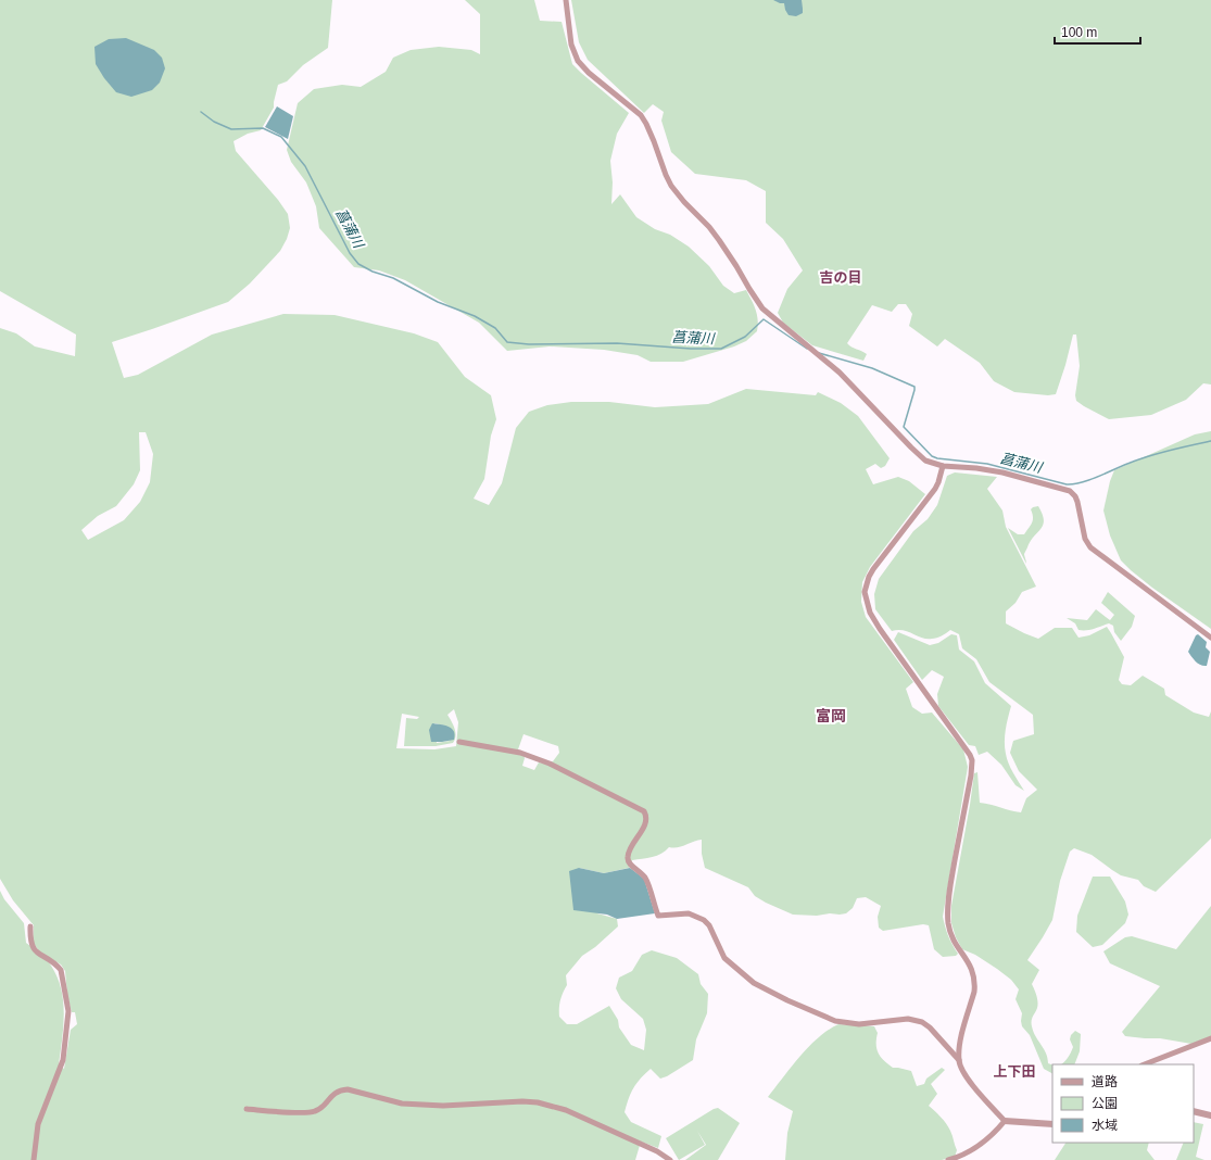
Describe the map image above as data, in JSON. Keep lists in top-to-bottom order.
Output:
{
  "districts": ["吉の目", "富岡", "上下田"],
  "water": ["菖蒲川"],
  "legend": ["道路", "公園", "水域"],
  "scale_bar": "100 m"
}
